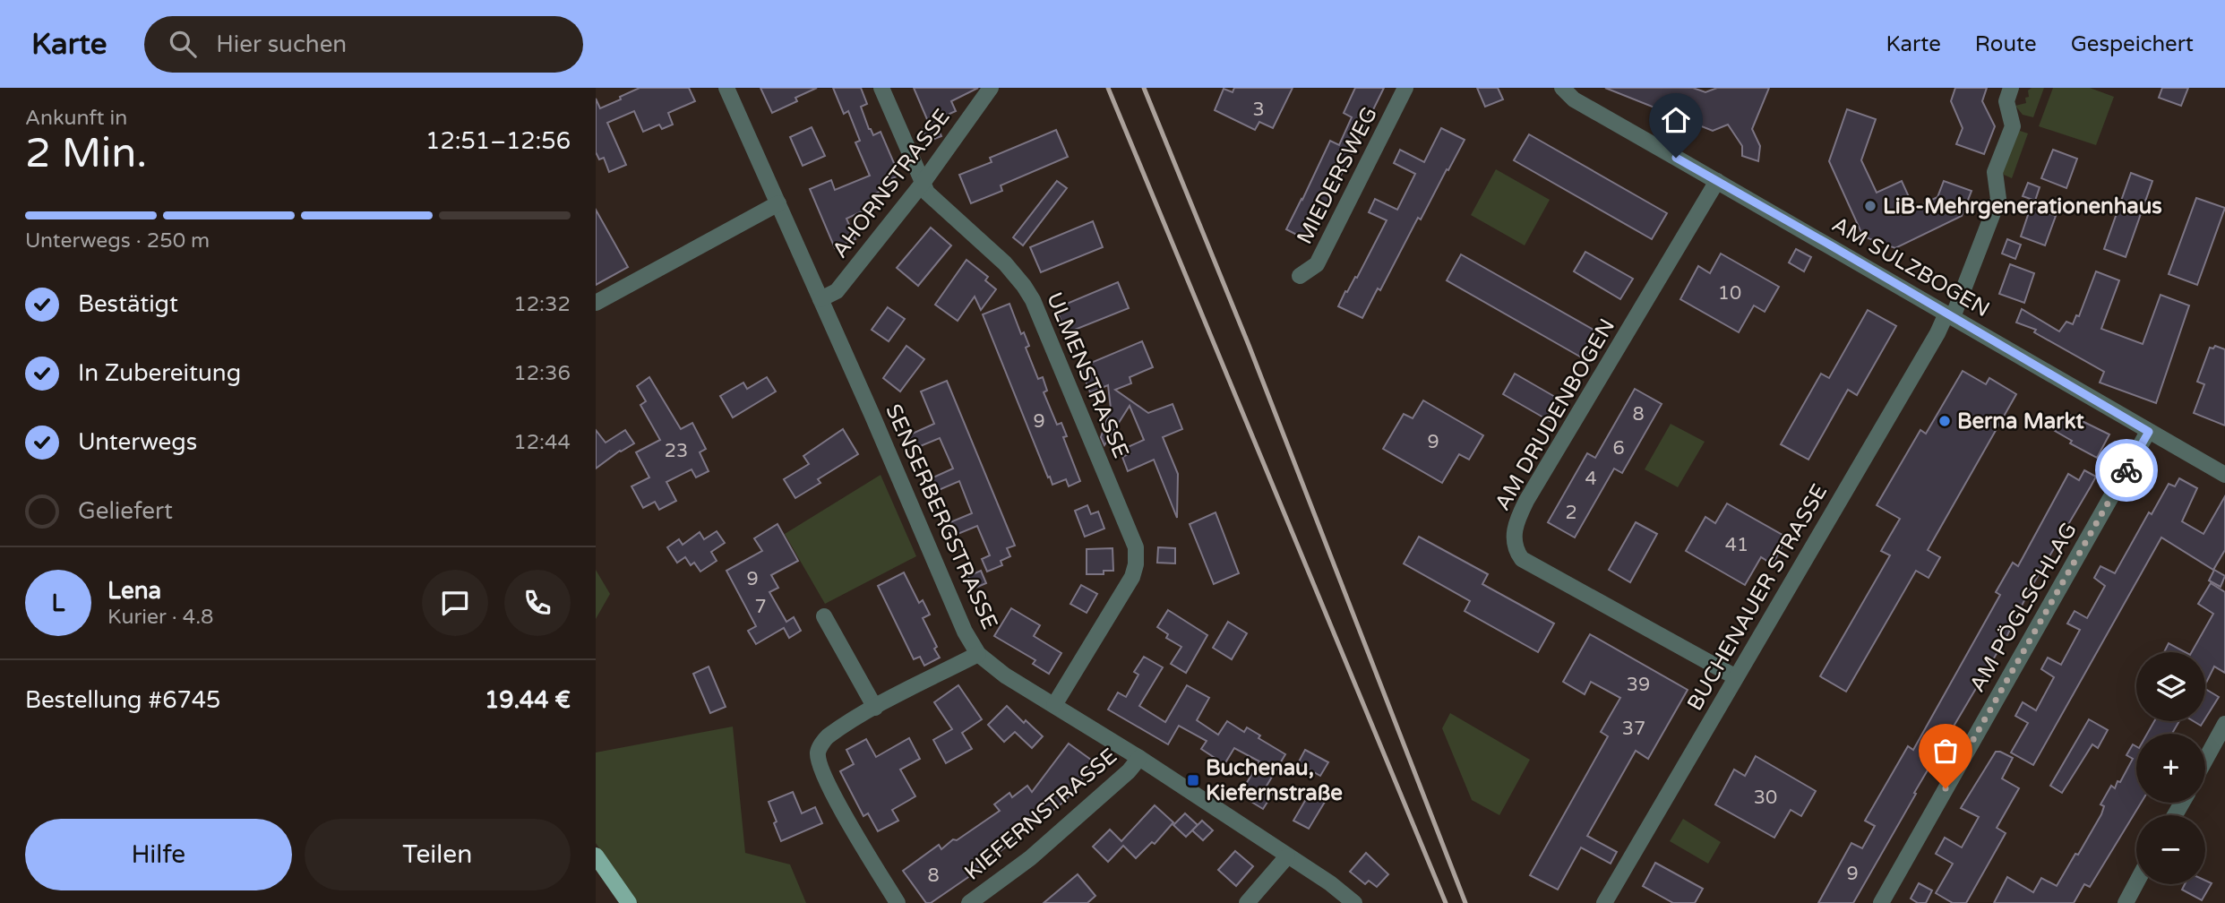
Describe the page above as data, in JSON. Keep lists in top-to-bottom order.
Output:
{
  "streets": {
    "street": [
      "MIEDERSWEG",
      "AHORNSTRASSE",
      "AM SULZBOGEN",
      "ULMENSTRASSE",
      "AM DRUDENBOGEN",
      "SENSERBERGSTRASSE",
      "BUCHENAUER STRASSE",
      "AM PÖGLSCHLAG",
      "KIEFERNSTRASSE"
    ]
  },
  "crossings": [
    ["AHORNSTRASSE", "ULMENSTRASSE"],
    ["AHORNSTRASSE", "SENSERBERGSTRASSE"],
    ["AM SULZBOGEN", "AM DRUDENBOGEN"],
    ["AM SULZBOGEN", "BUCHENAUER STRASSE"],
    ["AM SULZBOGEN", "AM PÖGLSCHLAG"],
    ["ULMENSTRASSE", "SENSERBERGSTRASSE"],
    ["AM DRUDENBOGEN", "BUCHENAUER STRASSE"],
    ["SENSERBERGSTRASSE", "KIEFERNSTRASSE"]
  ],
  "places": {
    "other": ["LiB-Mehrgenerationenhaus", "Berna Markt"],
    "transit": ["Buchenau, Kiefernstraße"]
  },
  "house_numbers": [
    "3",
    "10",
    "8",
    "9",
    "9",
    "6",
    "23",
    "4",
    "2",
    "41",
    "9",
    "7",
    "39",
    "37",
    "30",
    "9",
    "8"
  ],
  "page": {
    "header": "Karte",
    "search": "Hier suchen",
    "nav": ["Karte", "Route", "Gespeichert"],
    "heading": ["2 Min.", "Ankunft in", "12:51–12:56"],
    "panel": [
      "Lena",
      "Kurier · 4.8",
      "Bestellung #6745",
      "19.44 €"
    ],
    "bar": "Unterwegs · 250 m",
    "list": [
      ["Bestätigt", "12:32"],
      ["In Zubereitung", "12:36"],
      ["Unterwegs", "12:44"],
      "Geliefert"
    ],
    "round": "L",
    "map_buttons": ["+", "−"],
    "buttons": ["Hilfe", "Teilen"]
  }
}
